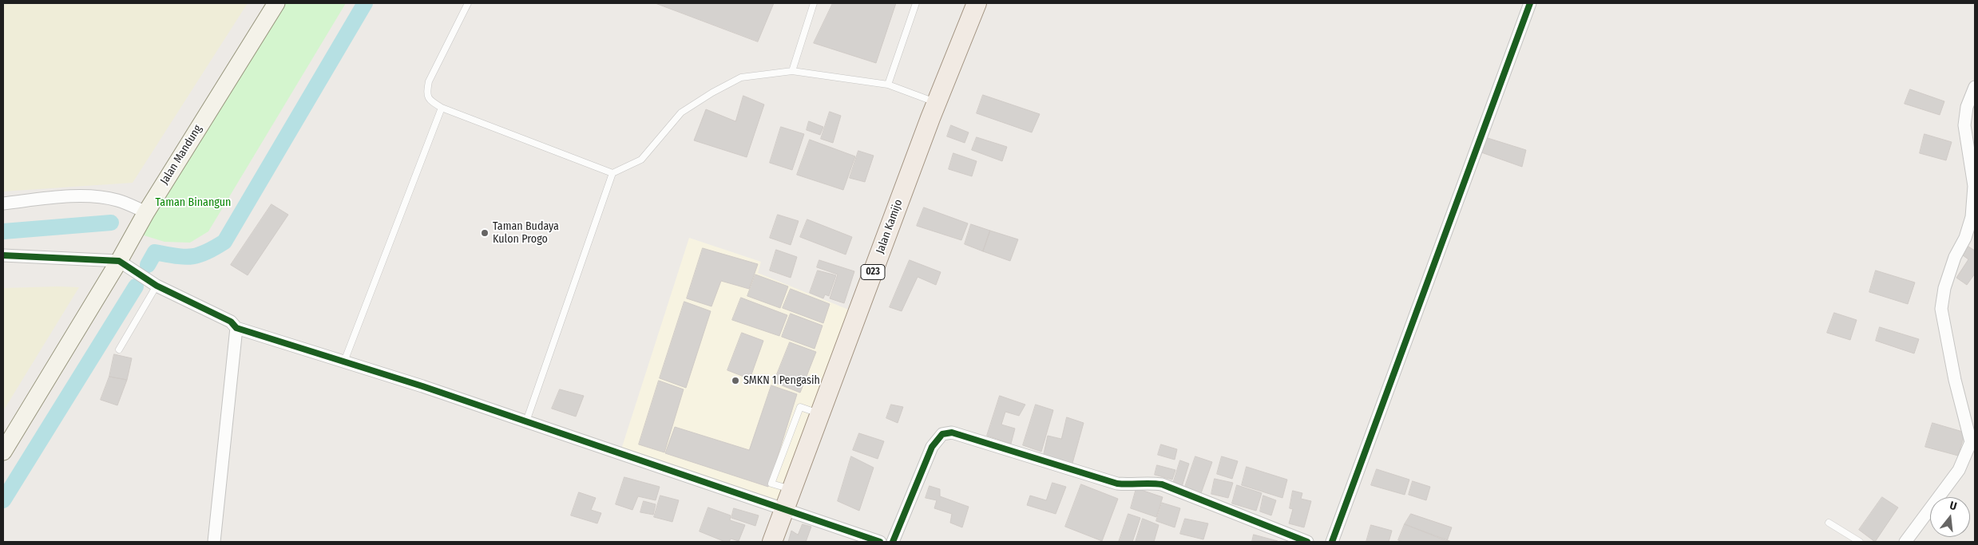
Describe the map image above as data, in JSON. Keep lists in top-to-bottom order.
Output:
{
  "streets": {
    "main road": ["Jalan Mandung", "Jalan Kamijo", "023"]
  },
  "parks": ["Taman Binangun"],
  "places": ["Taman Budaya Kulon Progo", "SMKN 1 Pengasih"],
  "north": "top"
}
